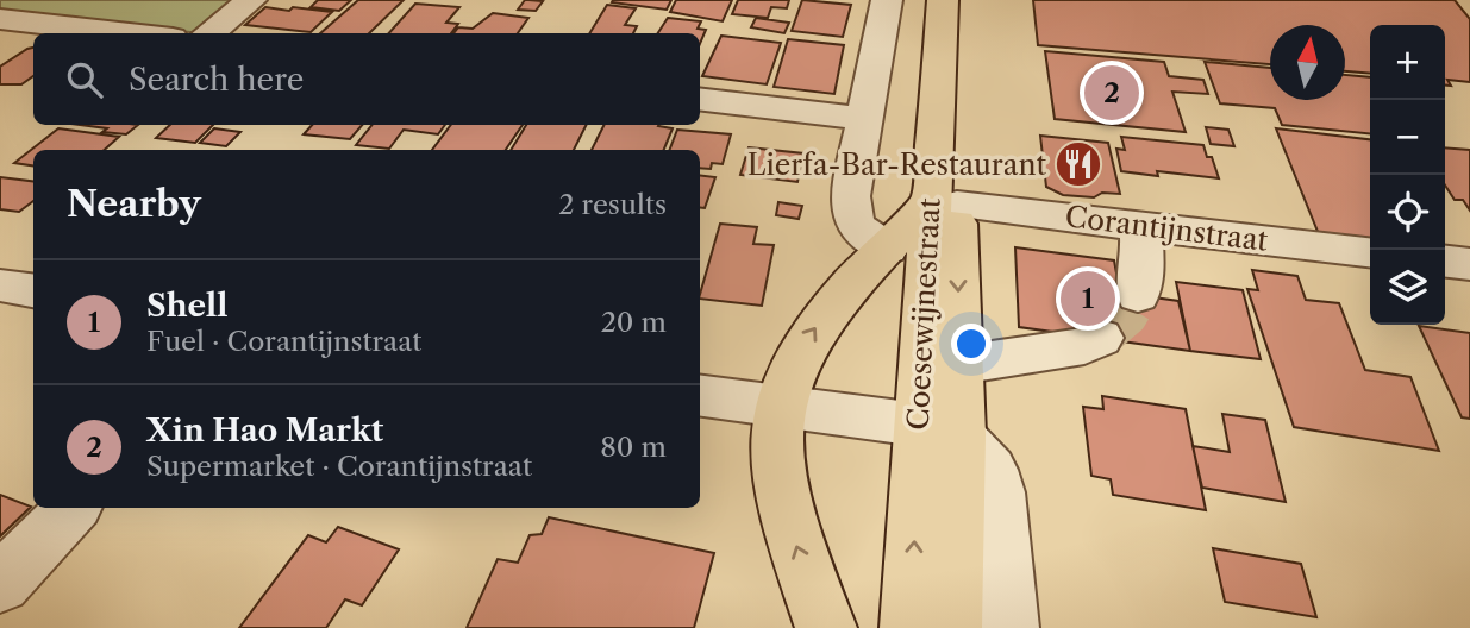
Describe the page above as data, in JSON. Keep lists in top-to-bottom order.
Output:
{
  "streets": {
    "main road": ["Coesewijnestraat"],
    "street": ["Corantijnstraat"]
  },
  "crossings": [
    ["Corantijnstraat", "Coesewijnestraat"]
  ],
  "places": {
    "restaurant": ["Lierfa-Bar-Restaurant"]
  },
  "north": "top",
  "page": {
    "map_buttons": ["+", "−"],
    "search": "Search here",
    "pins": ["2", "1"],
    "heading": ["Nearby", "2 results"],
    "list": [
      {
        "mark": "1",
        "name": "Shell",
        "note": "Fuel · Corantijnstraat",
        "value": "20 m"
      },
      {
        "mark": "2",
        "name": "Xin Hao Markt",
        "note": "Supermarket · Corantijnstraat",
        "value": "80 m"
      }
    ]
  }
}
